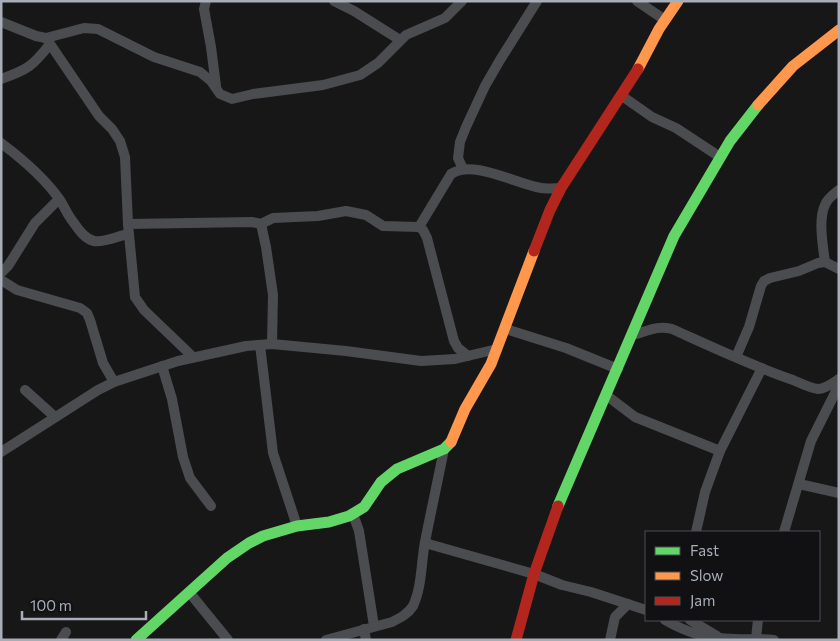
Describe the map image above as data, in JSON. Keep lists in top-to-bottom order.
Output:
{
  "legend": ["Fast", "Slow", "Jam"],
  "scale_bar": "100 m"
}
